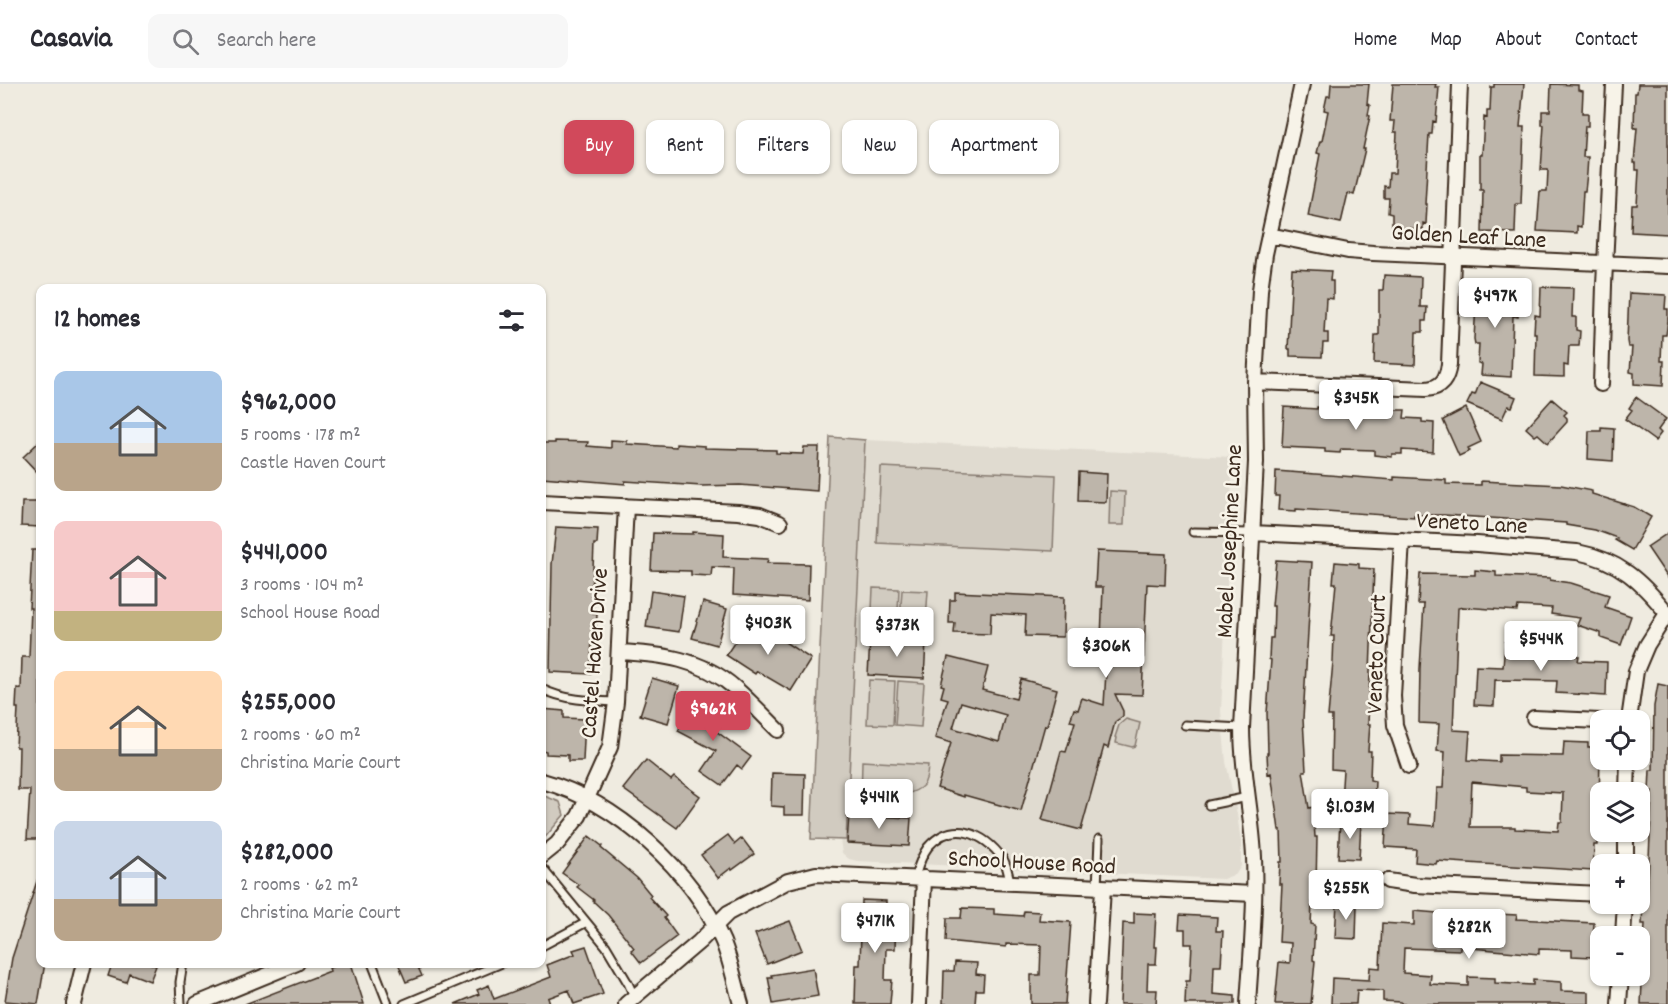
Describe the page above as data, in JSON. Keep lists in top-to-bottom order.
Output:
{
  "streets": {
    "street": [
      "Golden Leaf Lane",
      "Veneto Lane",
      "Mabel Josephine Lane",
      "Castel Haven Drive",
      "Veneto Court",
      "School House Road"
    ]
  },
  "crossings": [
    ["Golden Leaf Lane", "Mabel Josephine Lane"],
    ["Veneto Lane", "Mabel Josephine Lane"],
    ["Veneto Lane", "Veneto Court"],
    ["Mabel Josephine Lane", "School House Road"]
  ],
  "page": {
    "header": "Casavia",
    "search": "Search here",
    "nav": [
      "Home",
      "Map",
      "About",
      "Contact"
    ],
    "chip": [
      "Buy",
      "Rent",
      "Filters",
      "New",
      "Apartment"
    ],
    "price": [
      "$497K",
      "$345K",
      "$403K",
      "$373K",
      "$544K",
      "$306K",
      "$962K",
      "$441K",
      "$1.03M",
      "$255K",
      "$471K",
      "$282K"
    ],
    "heading": "12 homes",
    "list": [
      {
        "name": "$962,000",
        "note": "5 rooms · 178 m² · Castle Haven Court"
      },
      {
        "name": "$441,000",
        "note": "3 rooms · 104 m² · School House Road"
      },
      {
        "name": "$255,000",
        "note": "2 rooms · 60 m² · Christina Marie Court"
      },
      {
        "name": "$282,000",
        "note": "2 rooms · 62 m² · Christina Marie Court"
      }
    ],
    "map_buttons": ["+", "−"]
  }
}
